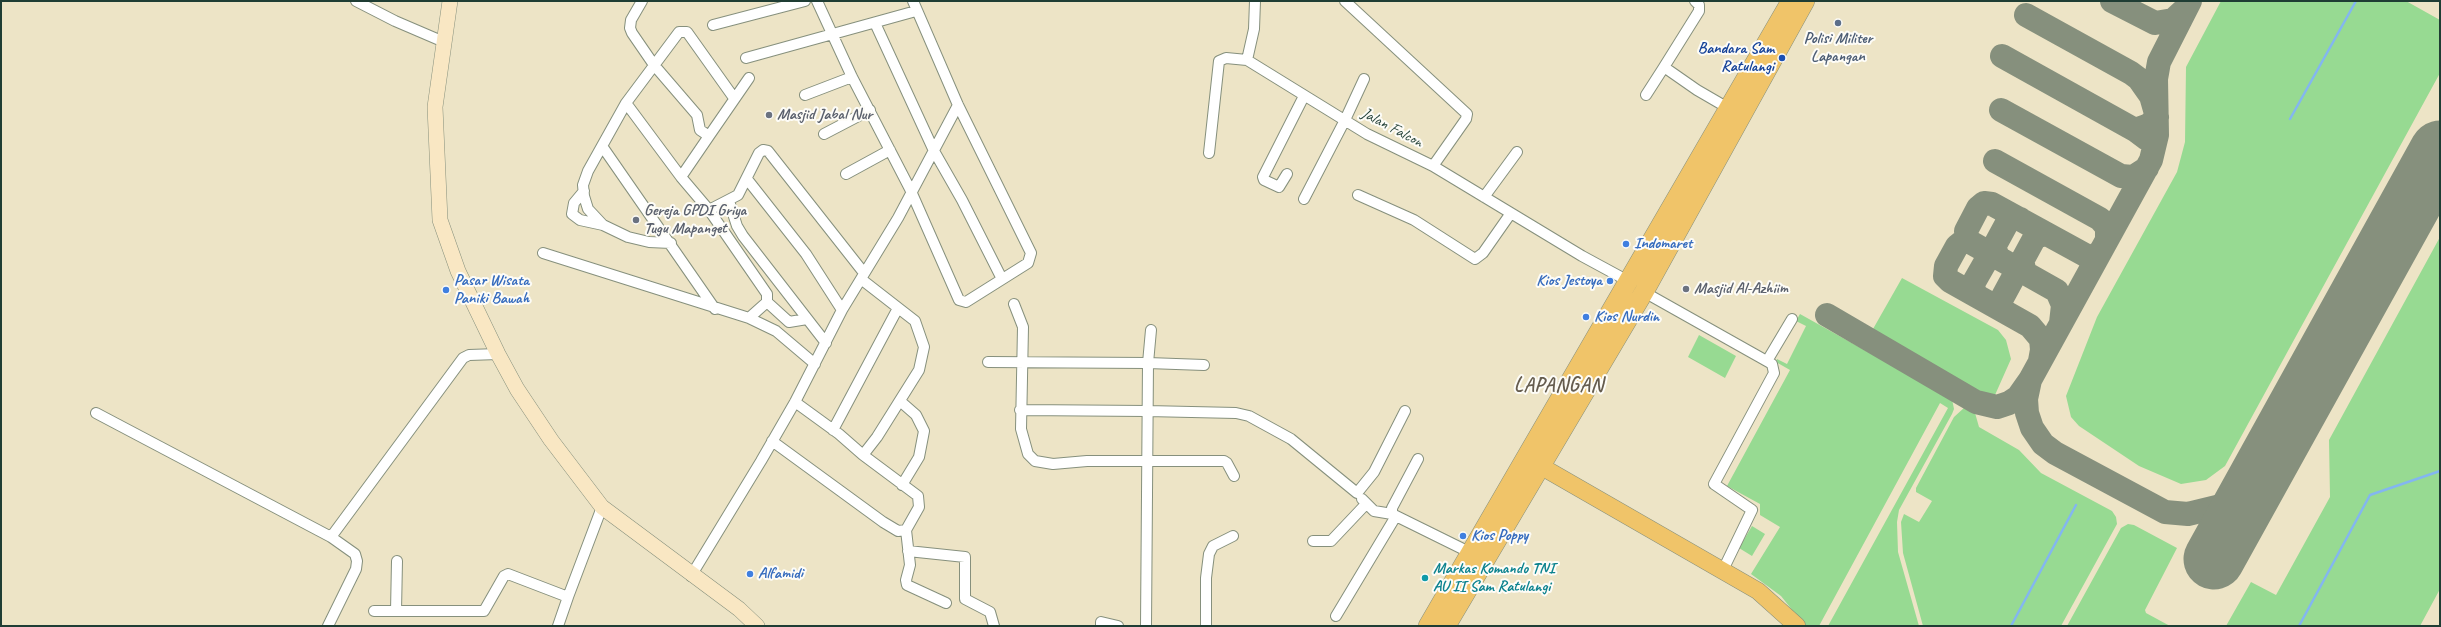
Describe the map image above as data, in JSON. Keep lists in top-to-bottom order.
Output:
{
  "streets": {
    "street": ["Jalan Falcon"]
  },
  "districts": ["LAPANGAN"],
  "places": [
    "Polisi Militer Lapangan",
    "Bandara Sam Ratulangi",
    "Masjid Jabal Nur",
    "Gereja GPDI Griya Tugu Mapanget",
    "Indomaret",
    "Kios Jestoya",
    "Masjid Al-Azhiim",
    "Pasar Wisata Paniki Bawah",
    "Kios Nurdin",
    "Kios Poppy",
    "Alfamidi",
    "Markas Komando TNI AU II Sam Ratulangi"
  ]
}
